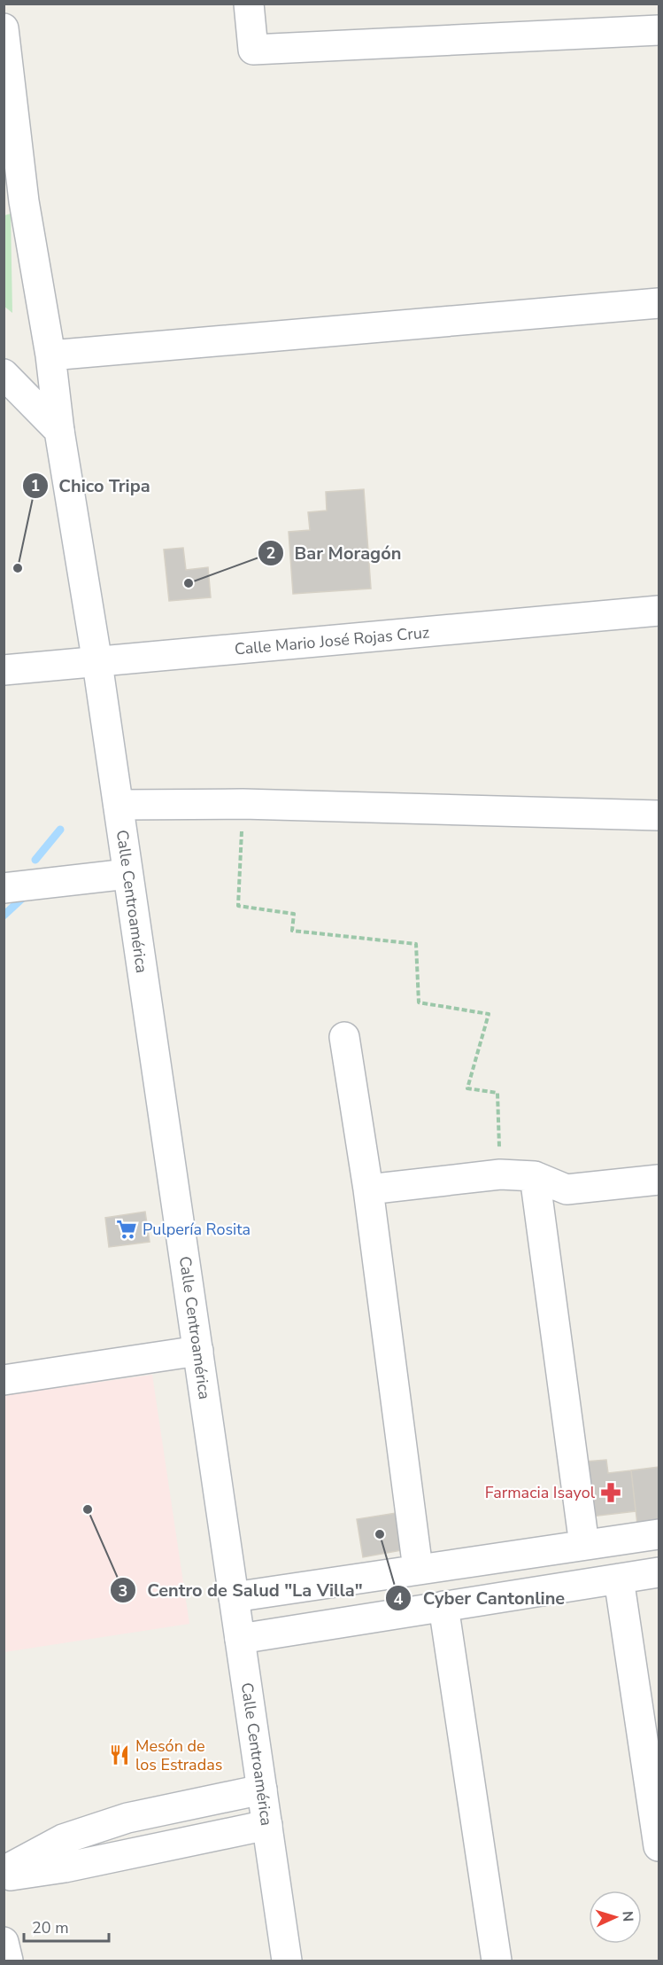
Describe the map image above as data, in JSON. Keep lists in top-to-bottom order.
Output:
{
  "streets": {
    "street": ["Calle Mario José Rojas Cruz", "Calle Centroamérica"]
  },
  "crossings": [
    ["Calle Mario José Rojas Cruz", "Calle Centroamérica"]
  ],
  "places": {
    "other": [
      "Chico Tripa",
      "Bar Moragón",
      "Centro de Salud \"La Villa\"",
      "Cyber Cantonline"
    ],
    "supermarket": ["Pulpería Rosita"],
    "pharmacy": ["Farmacia Isayol"],
    "restaurant": ["Mesón de los Estradas"]
  },
  "scale_bar": "20 m",
  "north": "right"
}
